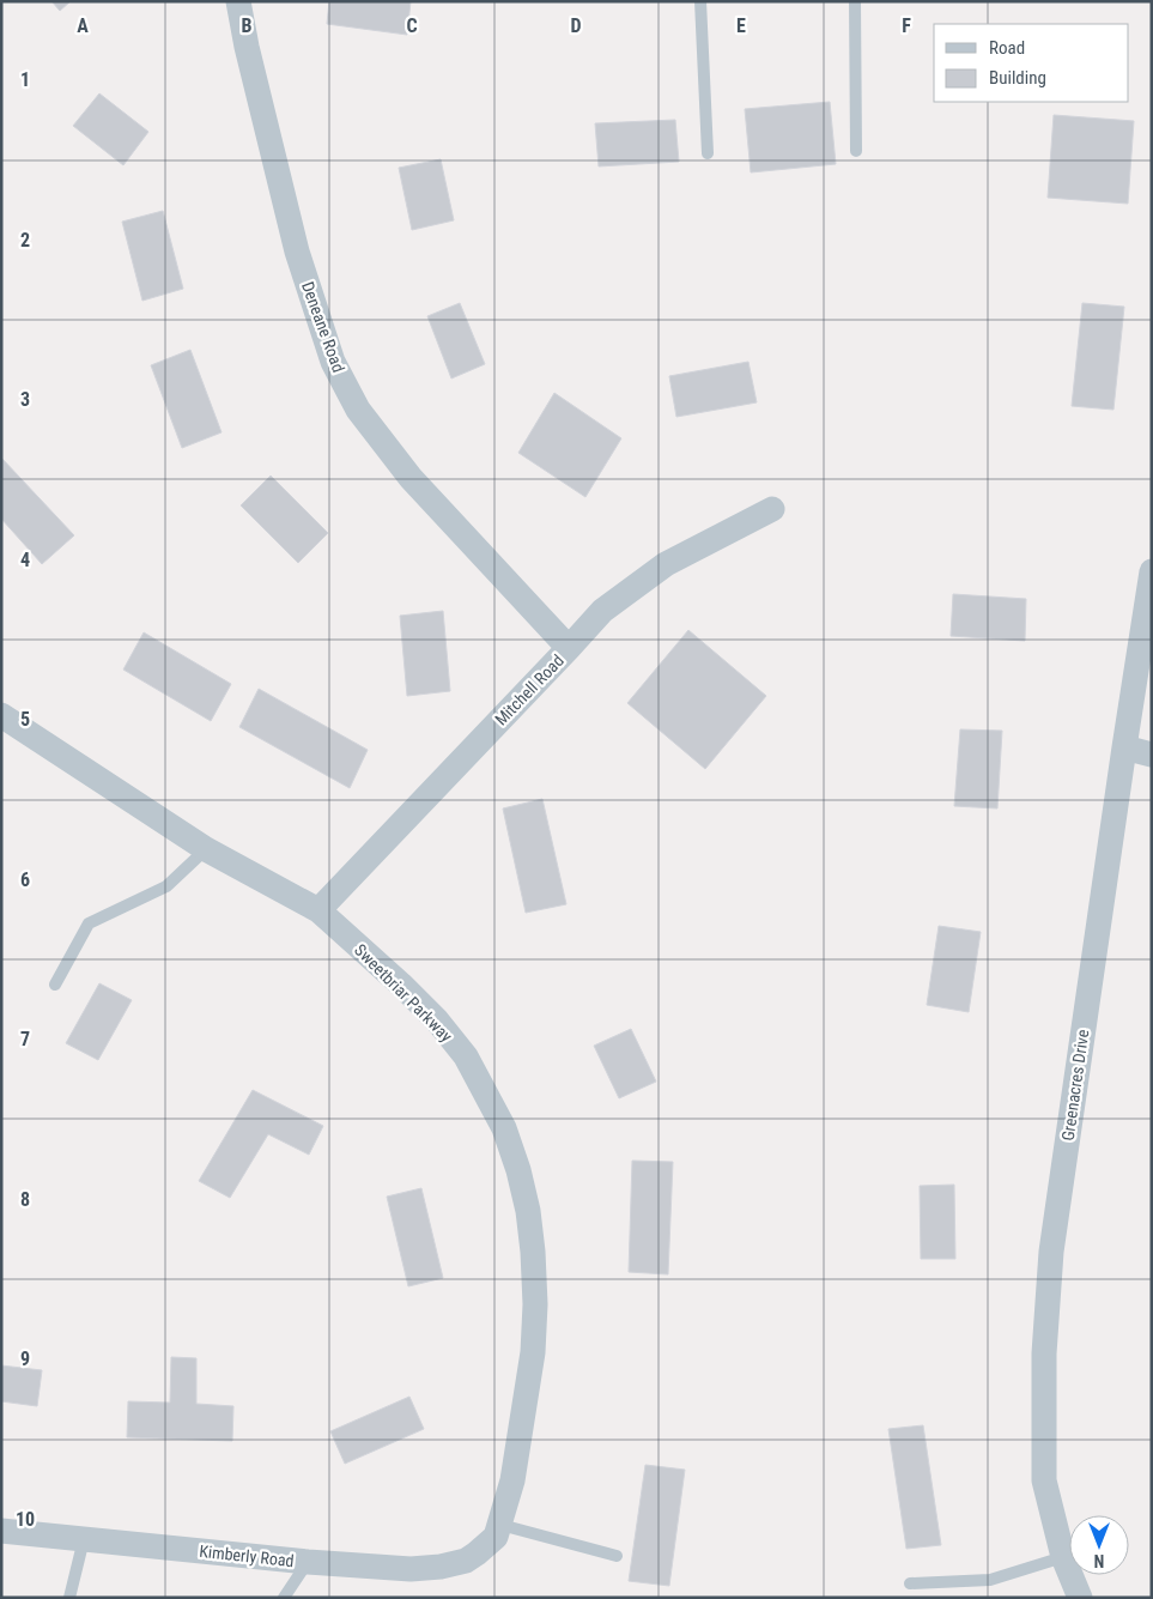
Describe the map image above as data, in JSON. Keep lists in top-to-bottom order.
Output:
{
  "streets": {
    "street": [
      "Deneane Road",
      "Mitchell Road",
      "Sweetbriar Parkway",
      "Greenacres Drive",
      "Kimberly Road"
    ]
  },
  "crossings": [
    ["Deneane Road", "Mitchell Road"],
    ["Mitchell Road", "Sweetbriar Parkway"],
    ["Sweetbriar Parkway", "Kimberly Road"]
  ],
  "legend": ["Road", "Building"],
  "north": "bottom",
  "grid": {
    "columns": [
      "A",
      "B",
      "C",
      "D",
      "E",
      "F"
    ],
    "rows": [
      "1",
      "2",
      "3",
      "4",
      "5",
      "6",
      "7",
      "8",
      "9",
      "10"
    ]
  }
}
